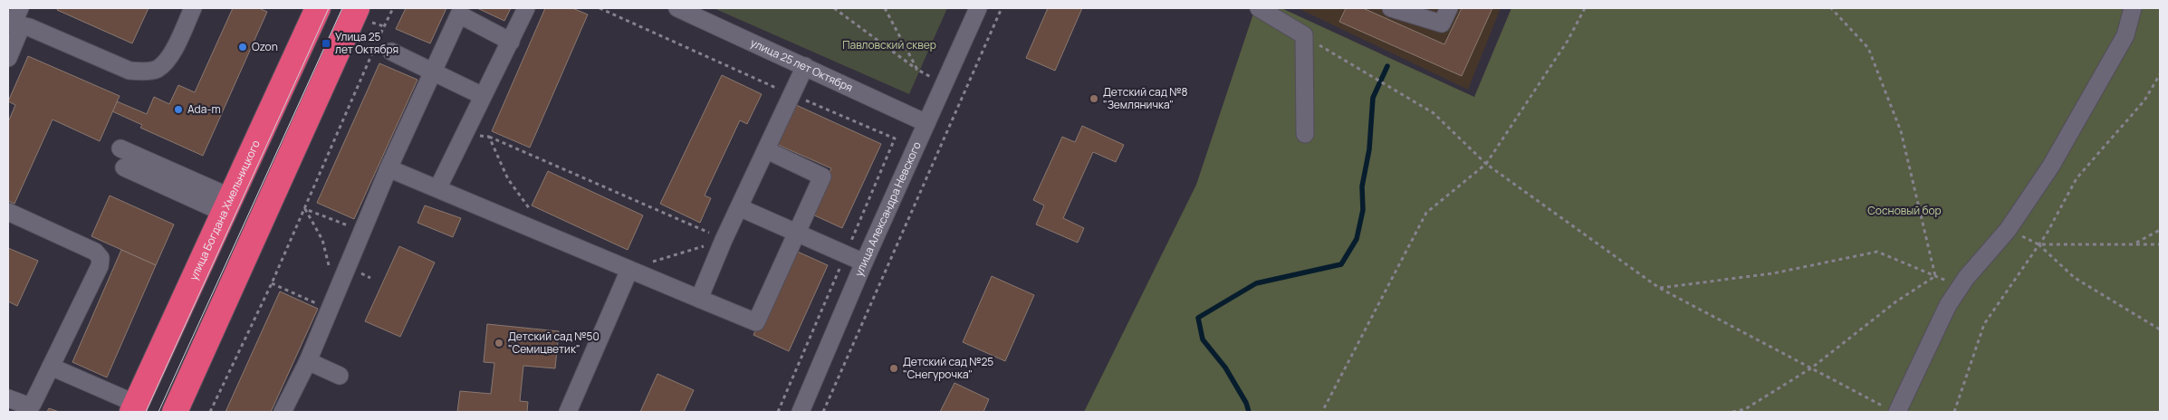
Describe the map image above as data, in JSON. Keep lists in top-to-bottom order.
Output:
{
  "streets": {
    "highway": ["улица Богдана Хмельницкого"],
    "street": ["улица 25 лет Октября", "улица Александра Невского"]
  },
  "crossings": [
    ["улица 25 лет Октября", "улица Александра Невского"]
  ],
  "parks": ["Павловский сквер", "Сосновый бор"],
  "places": {
    "transit": ["Улица 25 лет Октября"],
    "other": [
      "Ozon",
      "Детский сад №8 \"Земляничка\"",
      "Ada-m",
      "Детский сад №50 \"Семицветик\"",
      "Детский сад №25 \"Снегурочка\""
    ]
  }
}
